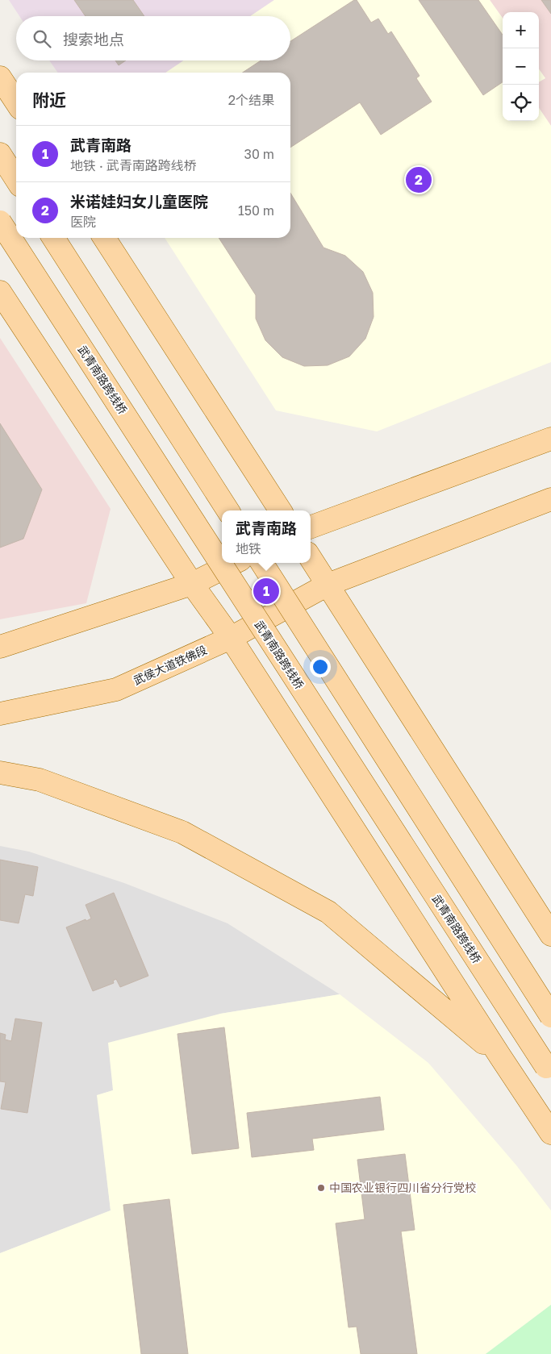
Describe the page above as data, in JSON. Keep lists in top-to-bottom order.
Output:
{
  "streets": {
    "main road": ["武青南路跨线桥", "武侯大道铁佛段"]
  },
  "places": ["中国农业银行四川省分行党校"],
  "page": {
    "map_buttons": ["+", "−"],
    "search": "搜索地点",
    "heading": ["附近", "2个结果"],
    "list": [
      {
        "mark": "1",
        "name": "武青南路",
        "note": "地铁 · 武青南路跨线桥",
        "value": "30 m"
      },
      {
        "mark": "2",
        "name": "米诺娃妇女儿童医院",
        "note": "医院",
        "value": "150 m"
      }
    ],
    "pins": ["2", "1"],
    "popup": ["武青南路", "地铁"]
  }
}
